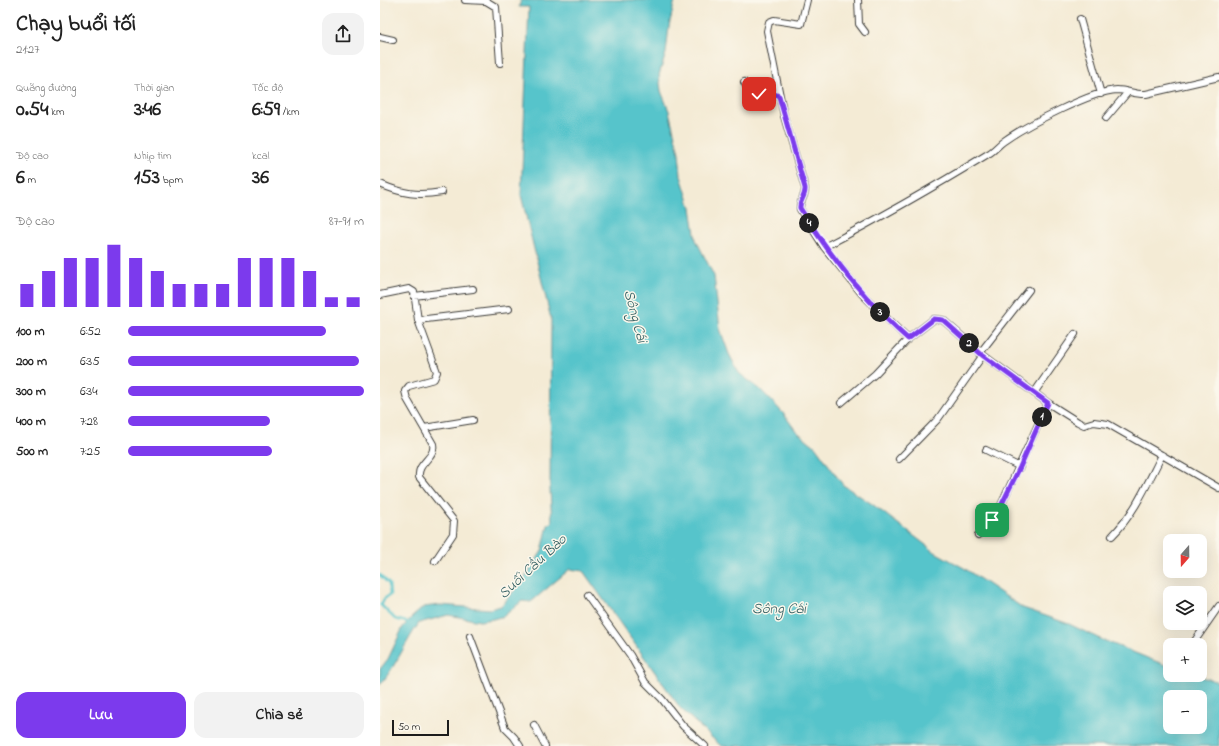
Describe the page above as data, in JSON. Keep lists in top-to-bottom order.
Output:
{
  "water": ["Sông Cái", "Suối Cầu Bào"],
  "scale_bar": "50 m",
  "north": "bottom",
  "page": {
    "heading": ["Chạy buổi tối", "21:27"],
    "stats": [
      ["Quãng đường", "0.54 km"],
      ["Thời gian", "3:46"],
      ["Tốc độ", "6:59 /km"],
      ["Độ cao", "6 m"],
      ["Nhịp tim", "153 bpm"],
      ["kcal", "36"]
    ],
    "chart": ["Độ cao", "87–91 m"],
    "pins": [
      "4",
      "3",
      "2",
      "1"
    ],
    "list": [
      {
        "name": "100 m",
        "note": "6:52"
      },
      {
        "name": "200 m",
        "note": "6:35"
      },
      {
        "name": "300 m",
        "note": "6:34"
      },
      {
        "name": "400 m",
        "note": "7:28"
      },
      {
        "name": "500 m",
        "note": "7:25"
      }
    ],
    "map_buttons": ["+", "−"],
    "buttons": ["Lưu", "Chia sẻ"],
    "scale": "50 m"
  }
}
